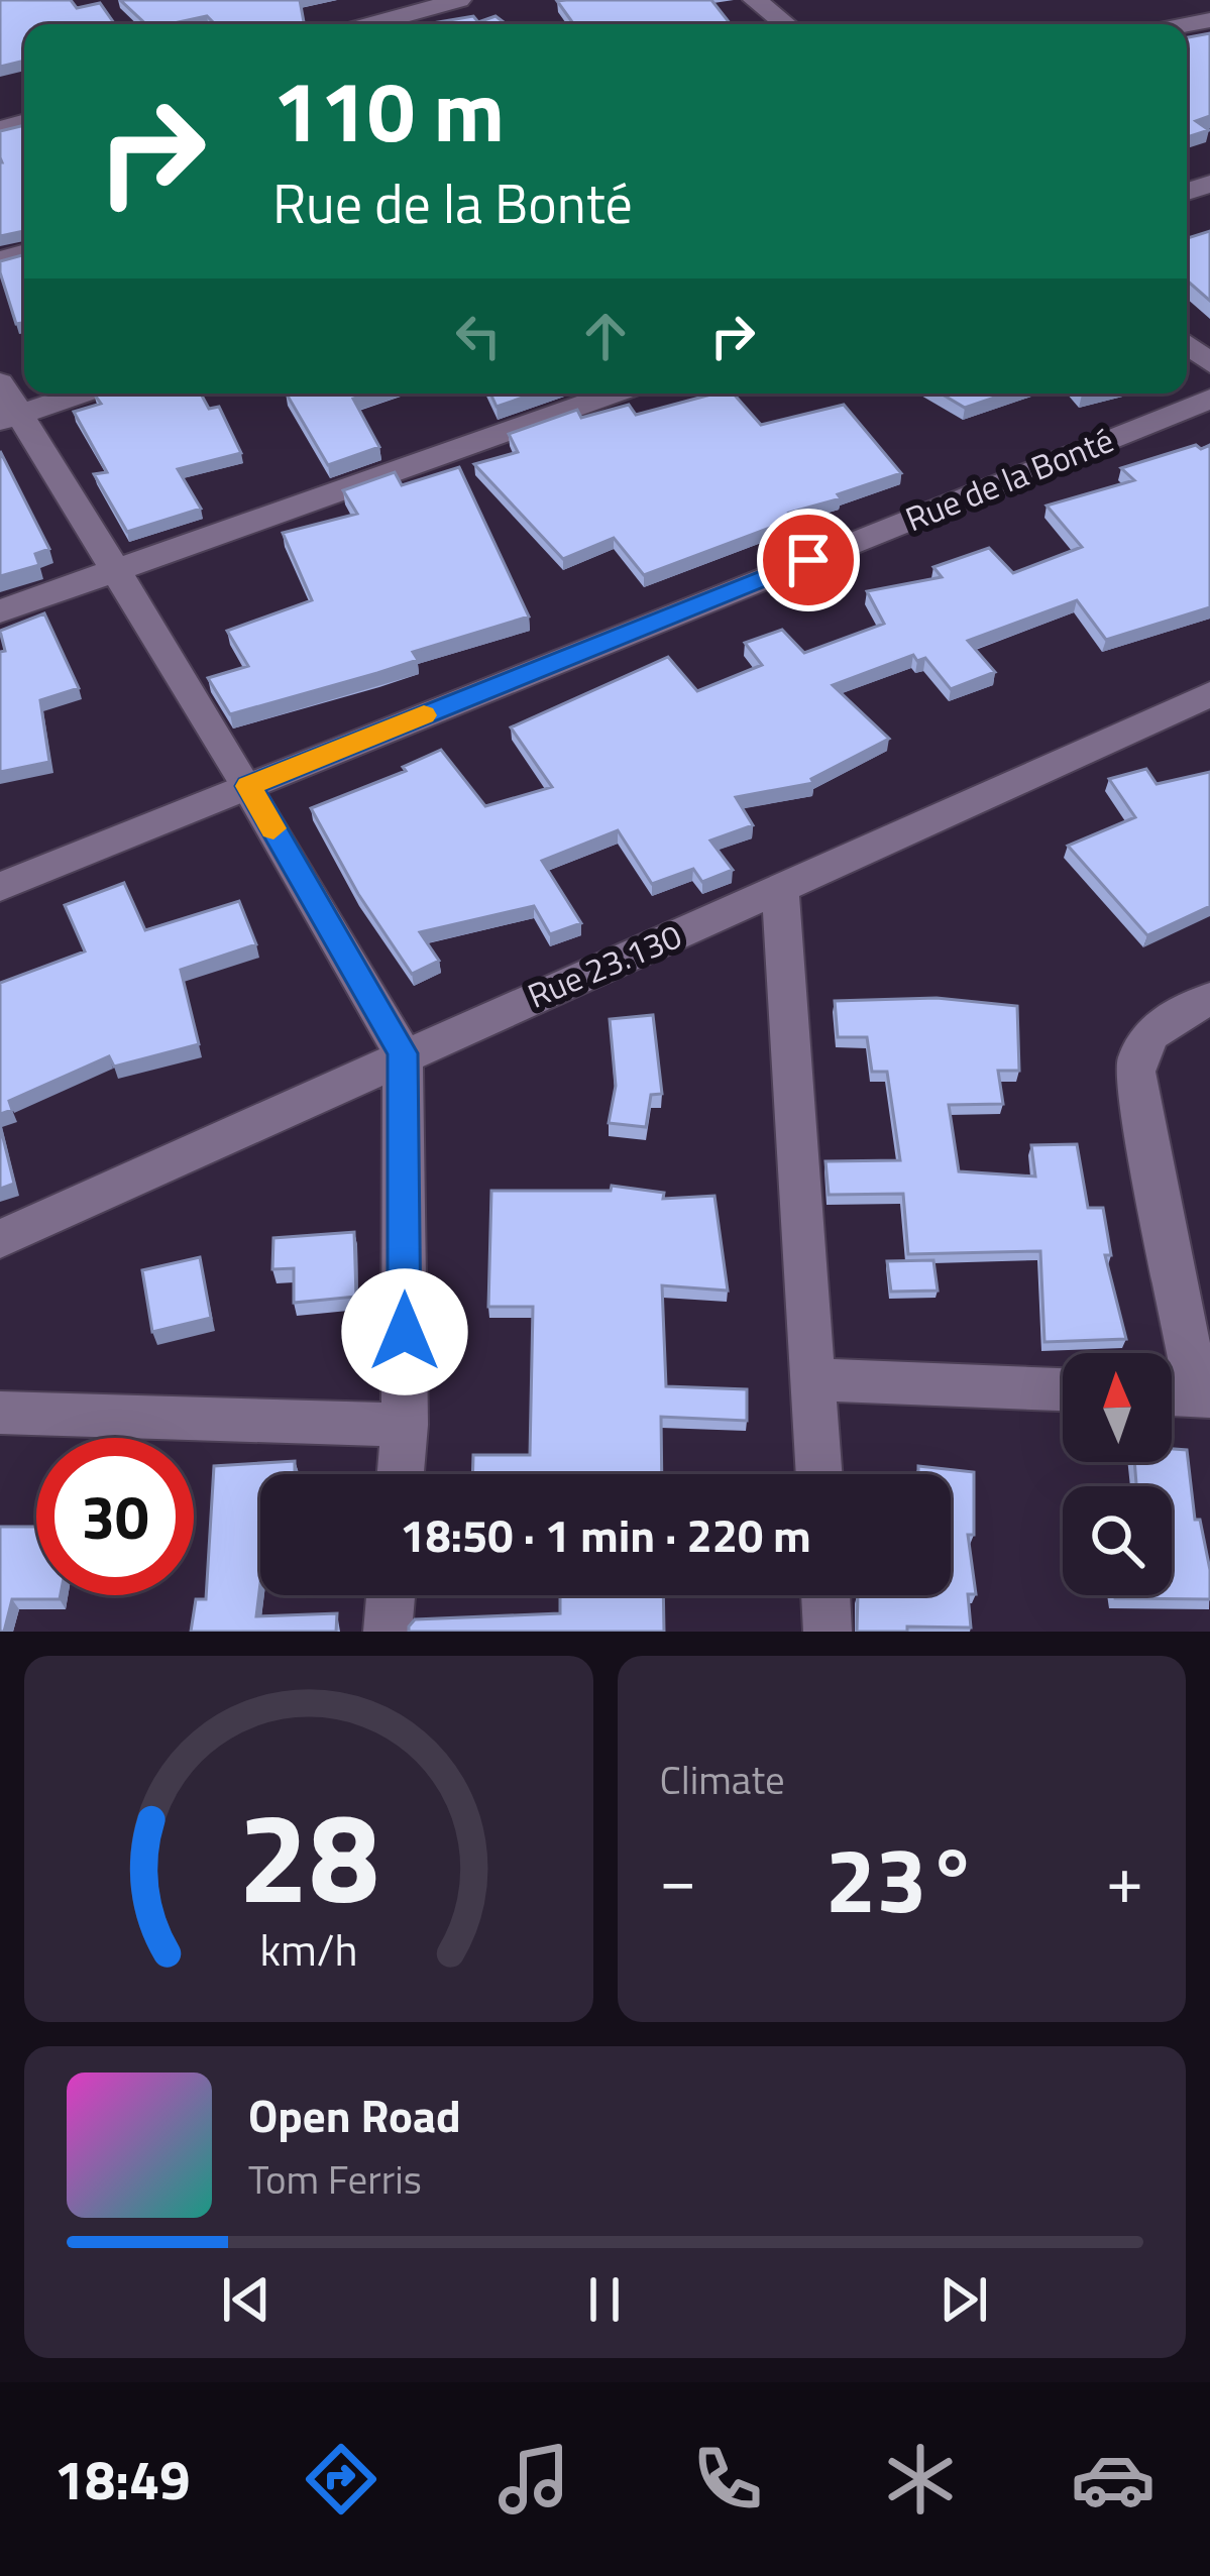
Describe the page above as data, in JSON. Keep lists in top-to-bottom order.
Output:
{
  "streets": {
    "street": ["Rue de la Bonté", "Rue 23.130"]
  },
  "north": "top",
  "page": {
    "turn": ["110 m", "Rue de la Bonté"],
    "limit": "30",
    "trip": "18:50 · 1 min · 220 m",
    "tile": "Climate",
    "heat": ["−", "23°", "+"],
    "song": ["Open Road", "Tom Ferris"],
    "tabs": "18:49",
    "gauge": ["28", "km/h"]
  }
}
